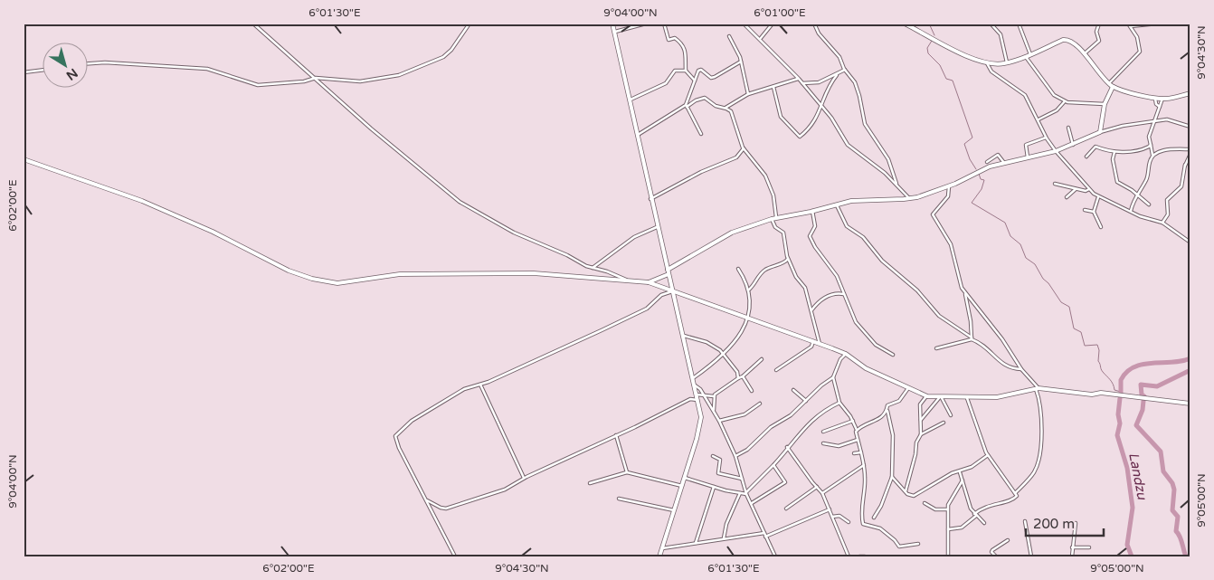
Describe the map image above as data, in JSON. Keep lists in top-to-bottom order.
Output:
{
  "water": ["Landzu"],
  "scale_bar": "200 m",
  "north": "bottom right",
  "coordinates": [
    "6°01'30\"E",
    "9°04'00\"N",
    "6°01'00\"E",
    "9°04'30\"N",
    "6°02'00\"E",
    "9°05'00\"N"
  ]
}
